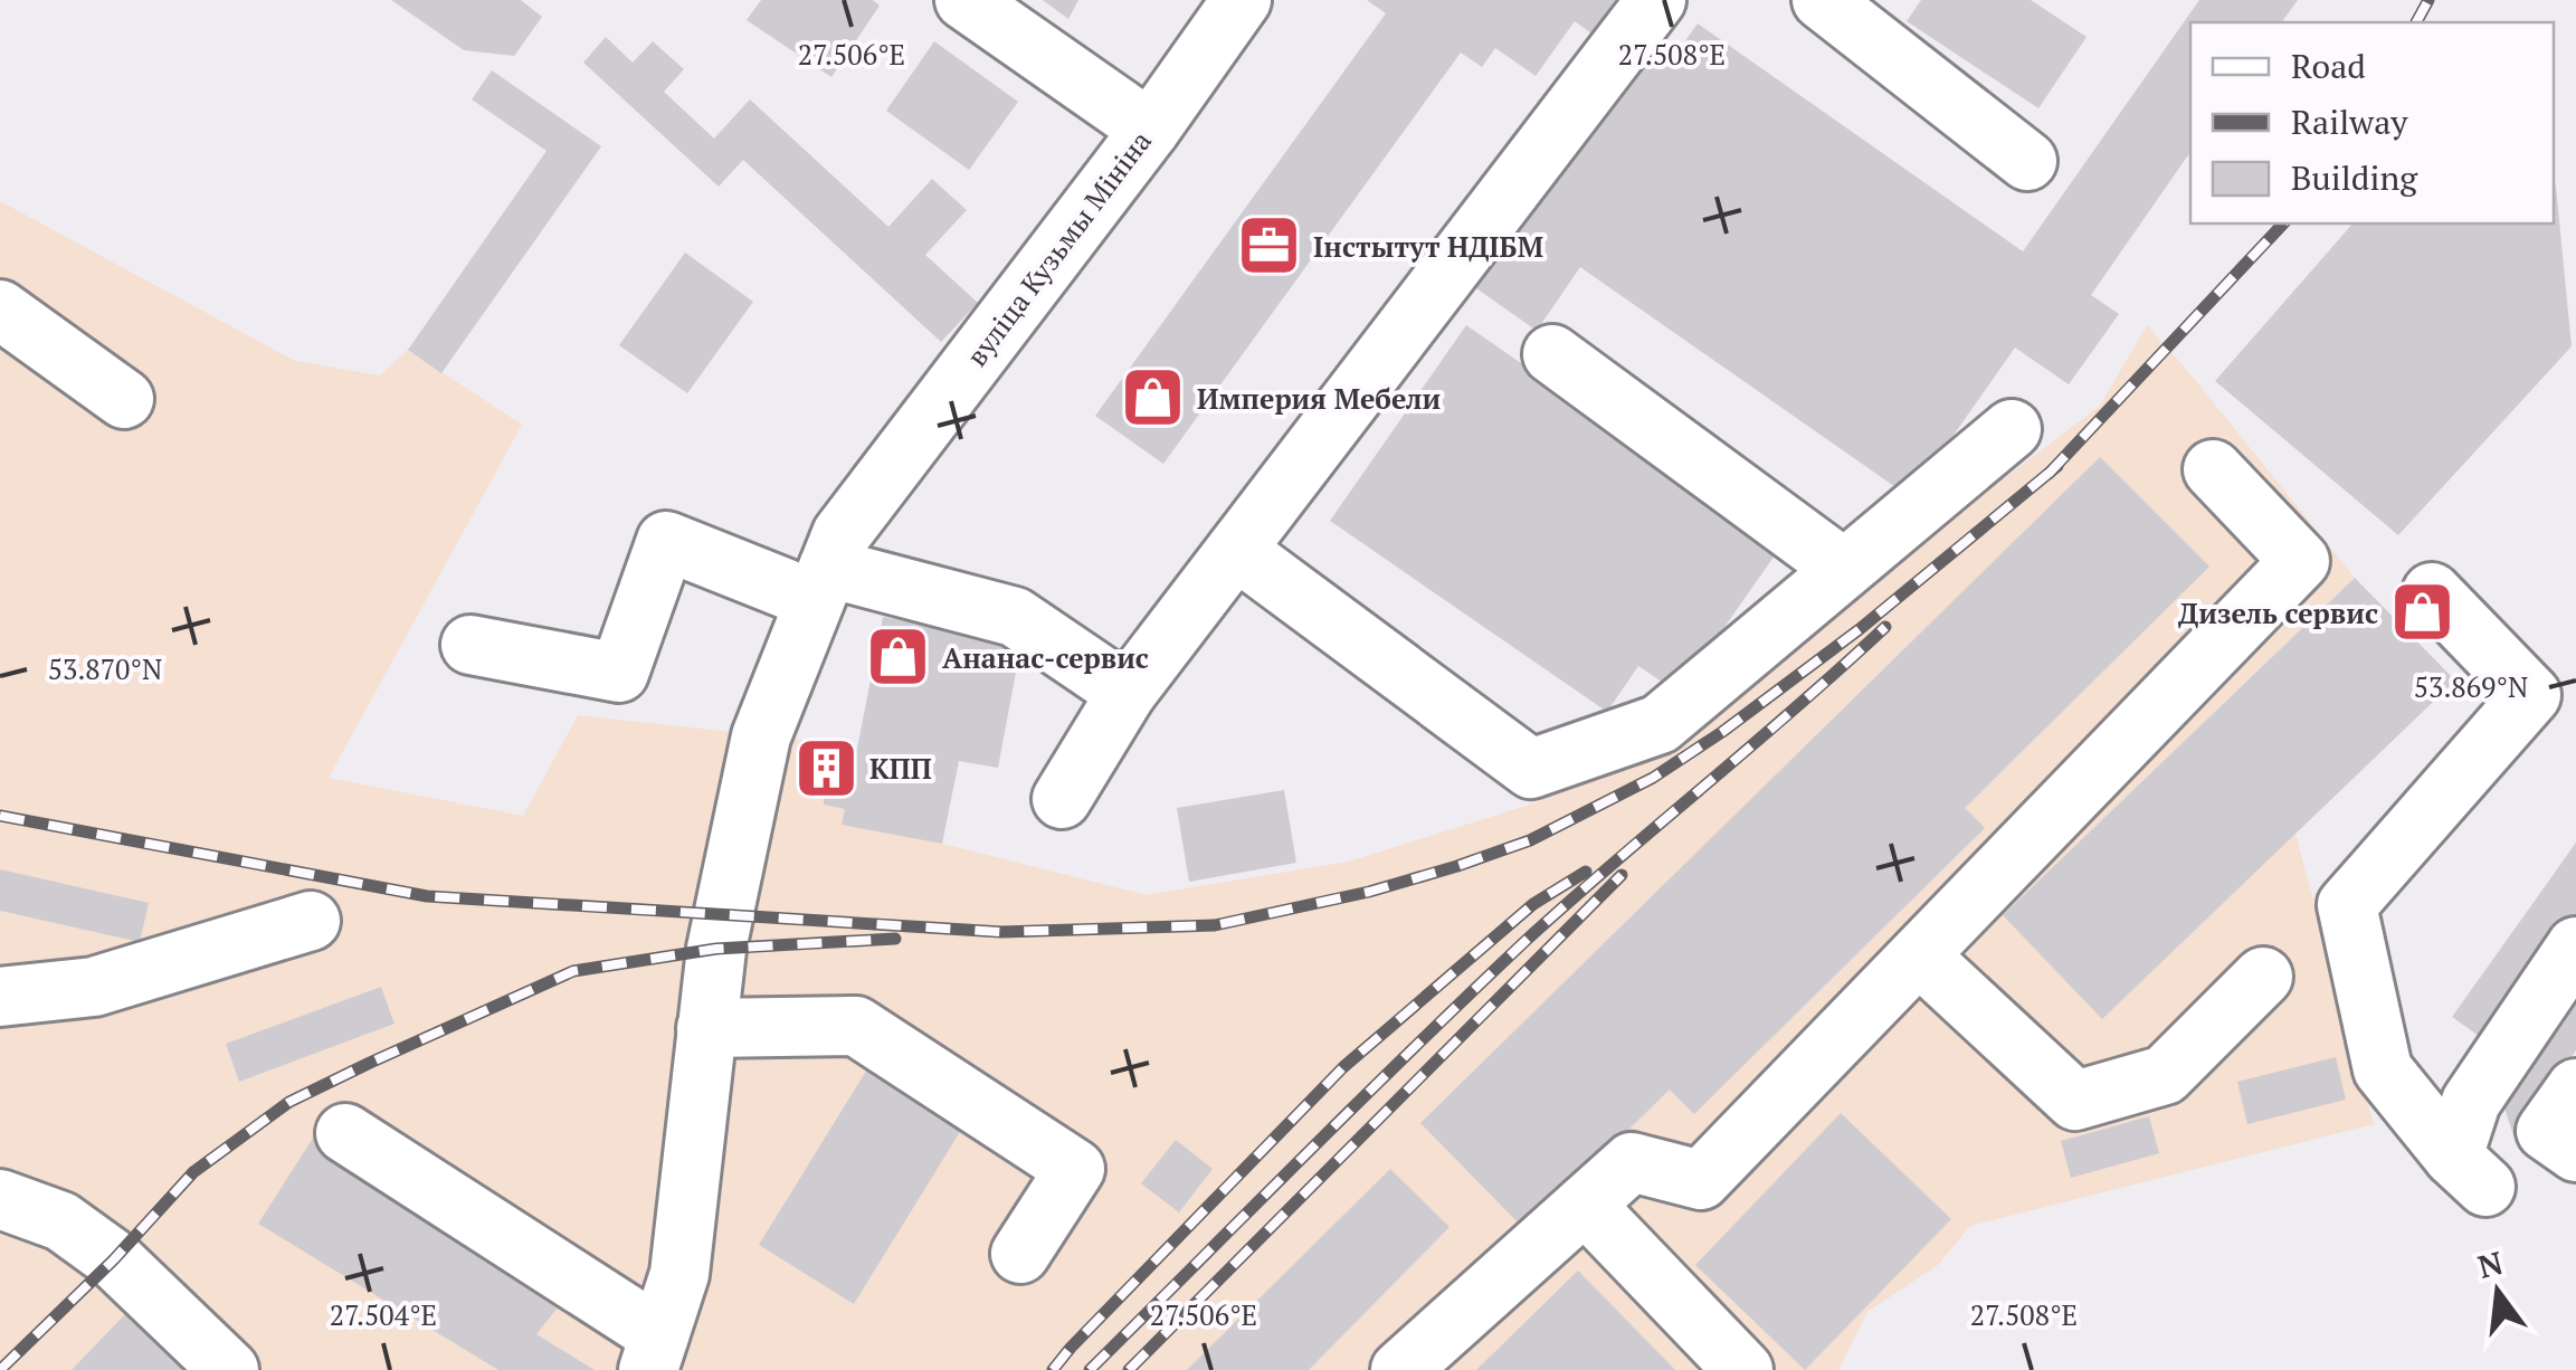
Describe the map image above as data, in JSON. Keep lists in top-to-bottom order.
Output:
{
  "streets": {
    "street": ["вуліца Кузьмы Мініна"]
  },
  "places": {
    "office": ["Інстытут НДІБМ"],
    "shop": ["Империя Мебели", "Дизель сервис", "Ананас-сервис"],
    "building": ["КПП"]
  },
  "legend": ["Road", "Railway", "Building"],
  "north": "top",
  "coordinates": [
    "27.506°E",
    "27.508°E",
    "53.870°N",
    "53.869°N",
    "27.504°E"
  ]
}
